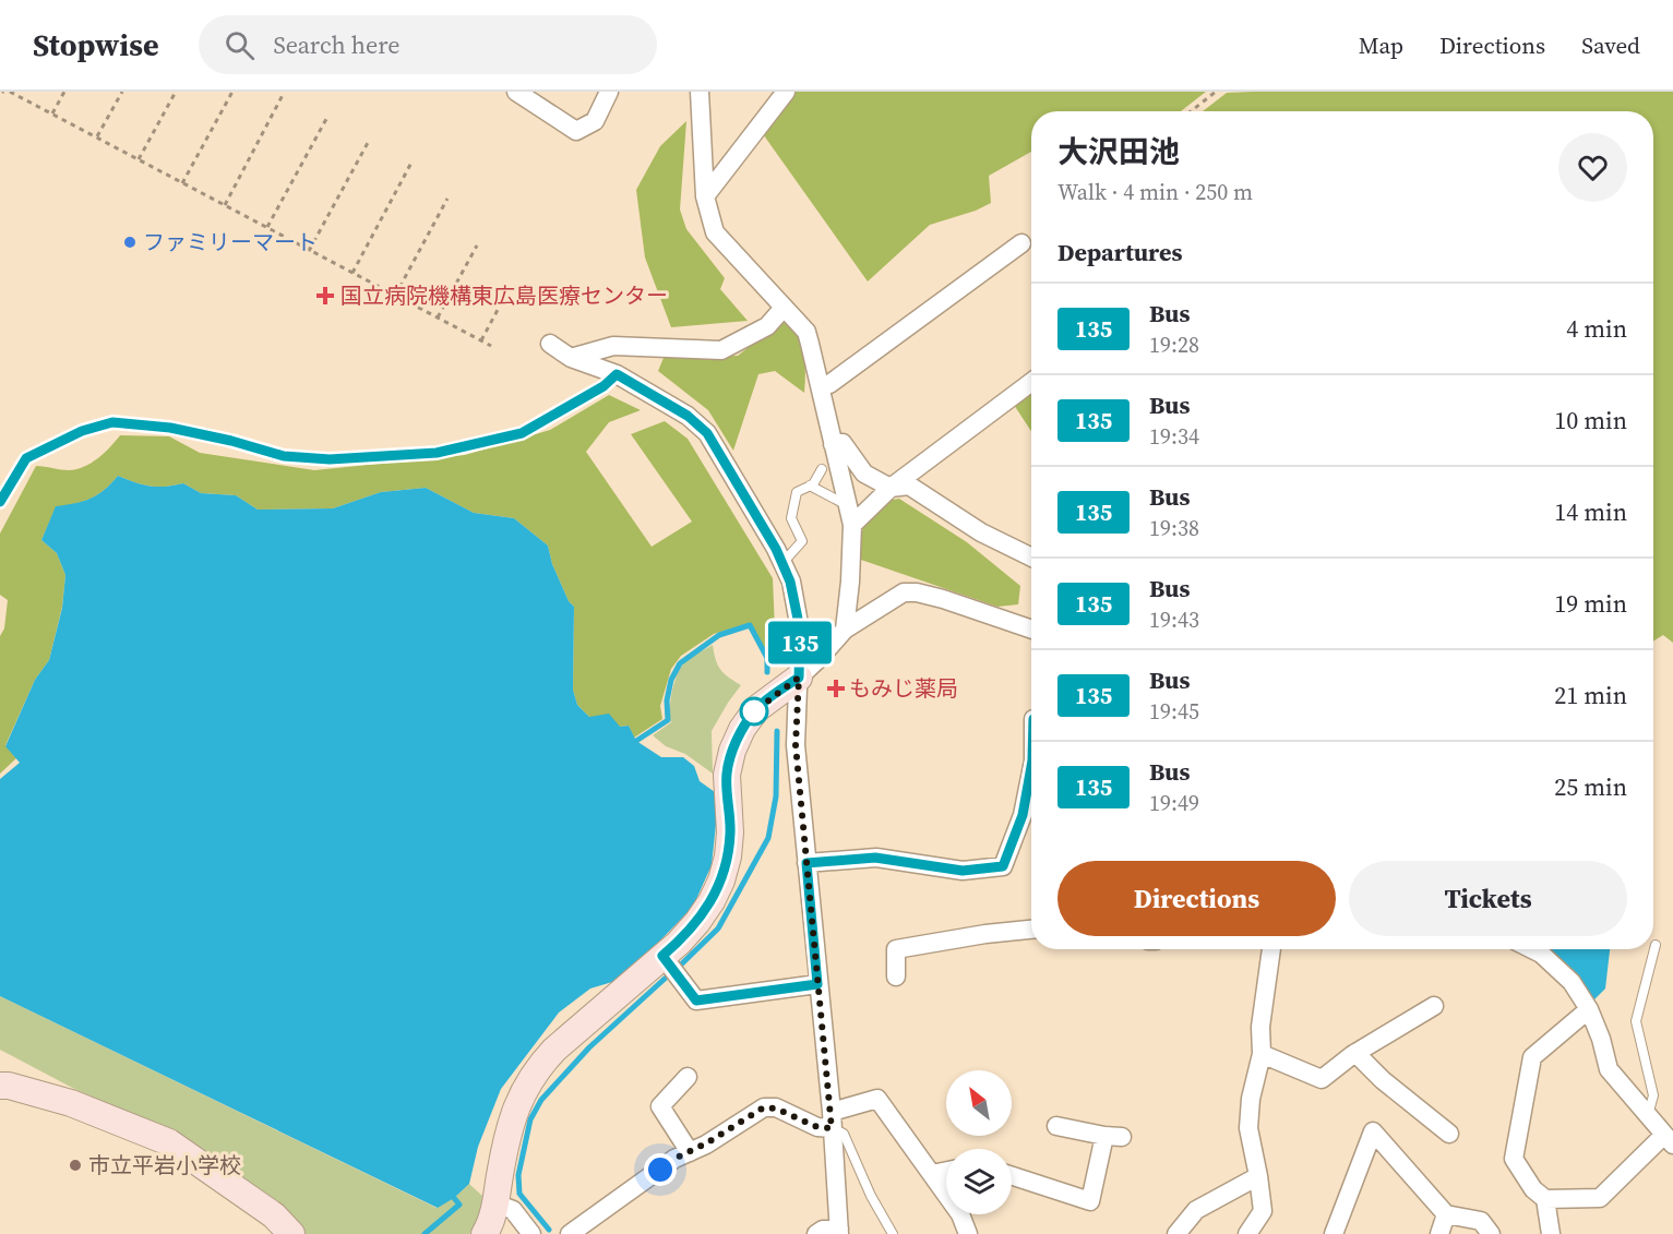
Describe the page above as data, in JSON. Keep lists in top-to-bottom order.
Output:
{
  "places": {
    "other": ["ファミリーマート", "市立平岩小学校"],
    "health": ["国立病院機構東広島医療センター", "もみじ薬局"]
  },
  "lines": ["bus line 135"],
  "north": "top left",
  "page": {
    "header": "Stopwise",
    "search": "Search here",
    "nav": ["Map", "Directions", "Saved"],
    "on_map": "135",
    "heading": [
      ["大沢田池", "Walk · 4 min · 250 m"],
      "Departures"
    ],
    "list": [
      {
        "mark": "135",
        "name": "Bus",
        "note": "19:28",
        "value": "4 min"
      },
      {
        "mark": "135",
        "name": "Bus",
        "note": "19:34",
        "value": "10 min"
      },
      {
        "mark": "135",
        "name": "Bus",
        "note": "19:38",
        "value": "14 min"
      },
      {
        "mark": "135",
        "name": "Bus",
        "note": "19:43",
        "value": "19 min"
      },
      {
        "mark": "135",
        "name": "Bus",
        "note": "19:45",
        "value": "21 min"
      },
      {
        "mark": "135",
        "name": "Bus",
        "note": "19:49",
        "value": "25 min"
      }
    ],
    "buttons": ["Directions", "Tickets"]
  }
}
